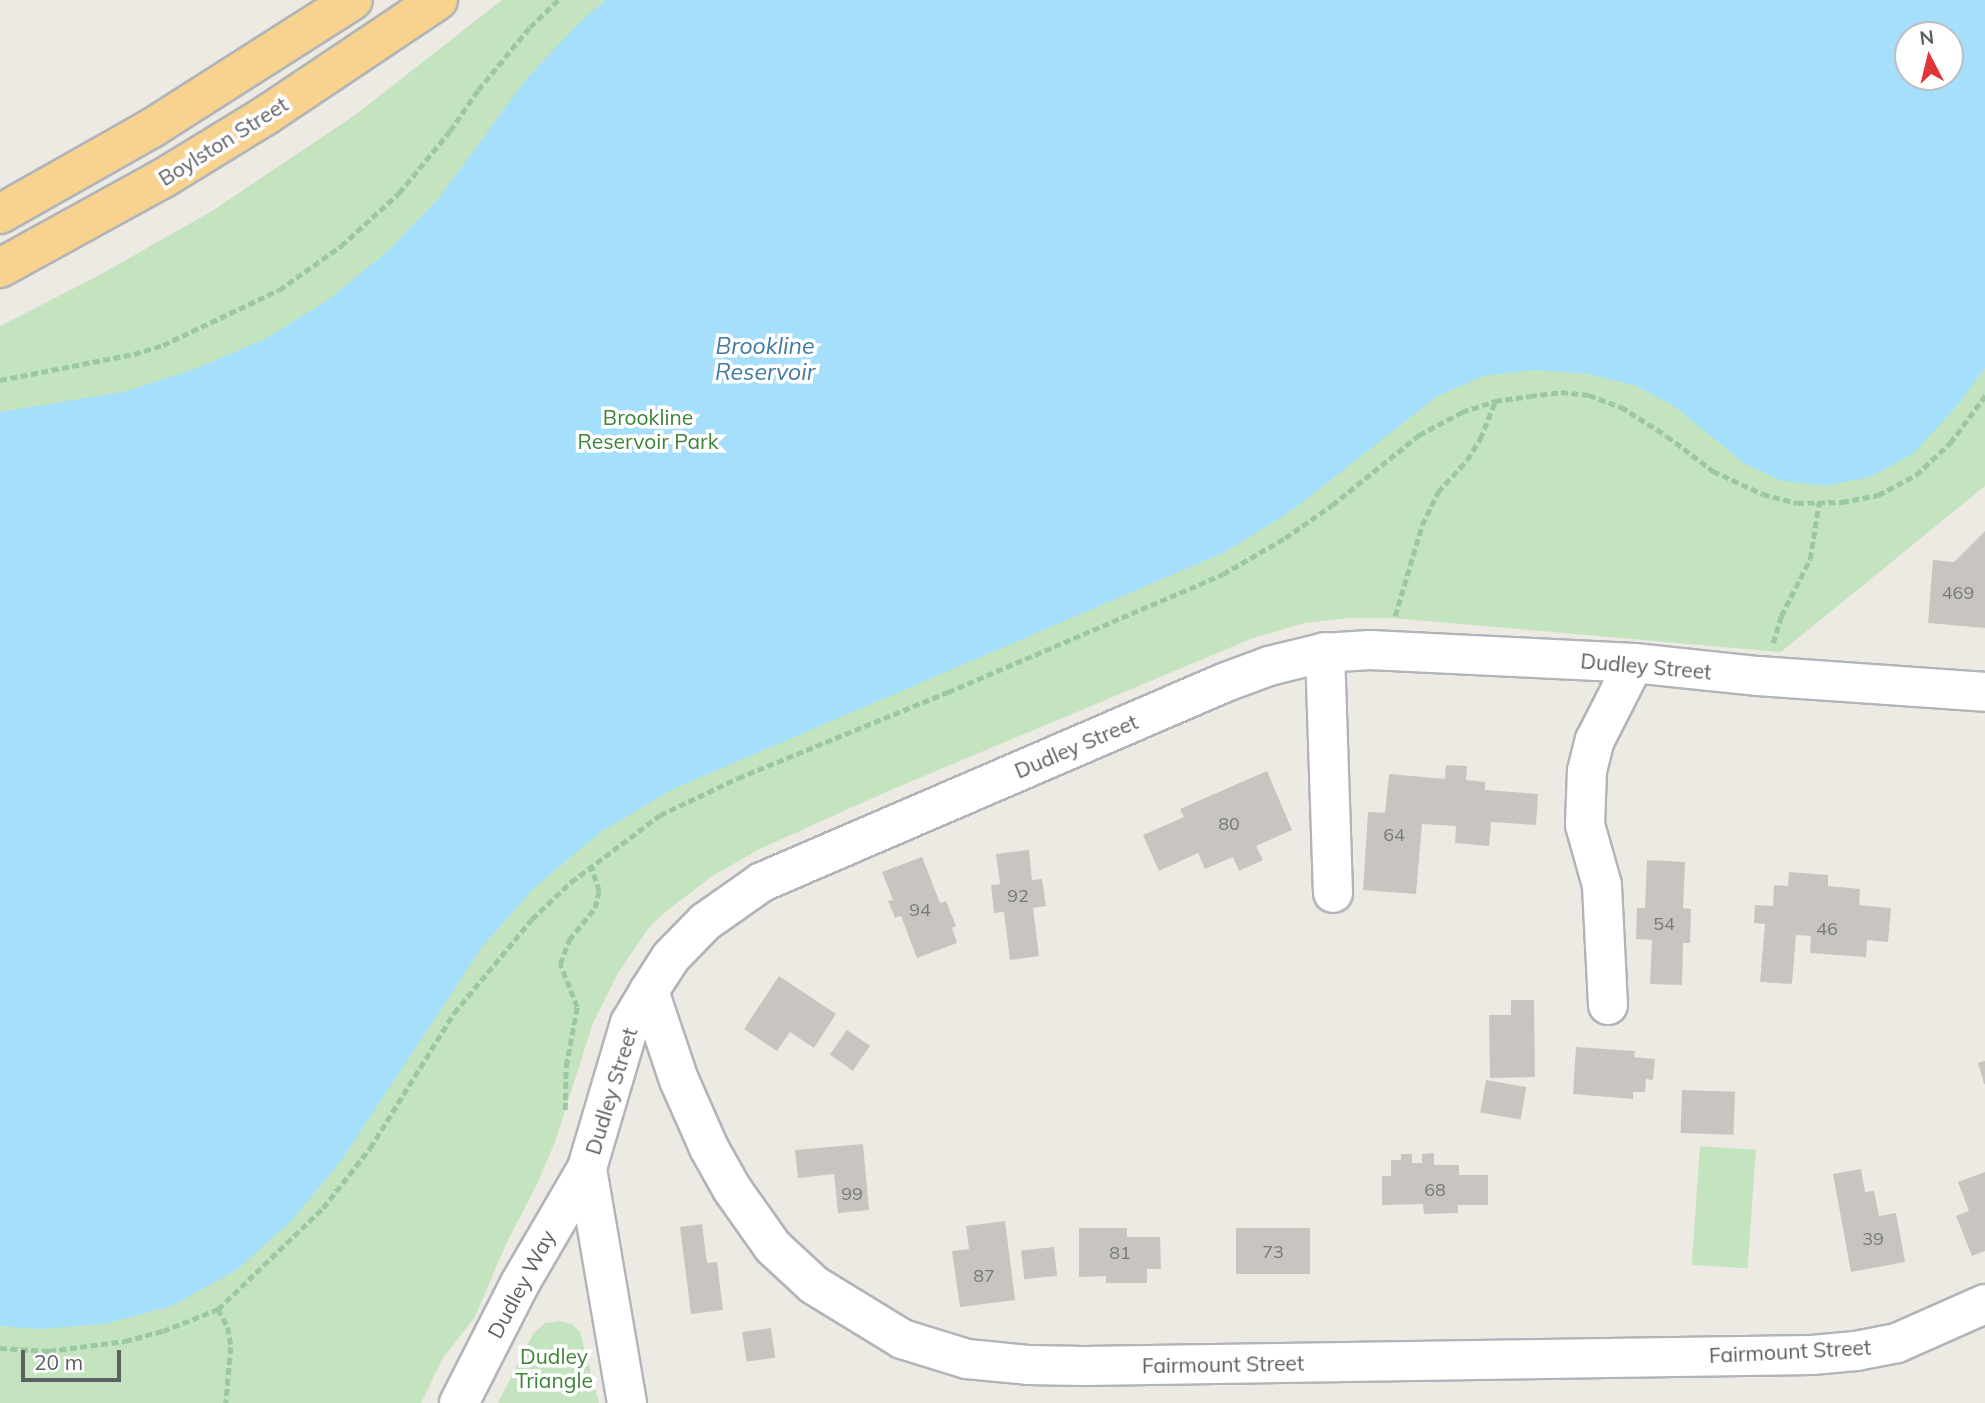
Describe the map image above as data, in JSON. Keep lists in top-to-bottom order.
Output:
{
  "streets": {
    "highway": ["Boylston Street"],
    "street": ["Dudley Street", "Dudley Way", "Fairmount Street"]
  },
  "crossings": [
    ["Dudley Street", "Dudley Way"],
    ["Dudley Street", "Fairmount Street"]
  ],
  "water": ["Brookline Reservoir"],
  "parks": ["Brookline Reservoir Park", "Dudley Triangle"],
  "house_numbers": [
    "469",
    "80",
    "64",
    "92",
    "94",
    "54",
    "46",
    "68",
    "99",
    "39",
    "73",
    "81",
    "87"
  ],
  "scale_bar": "20 m",
  "north": "top"
}
